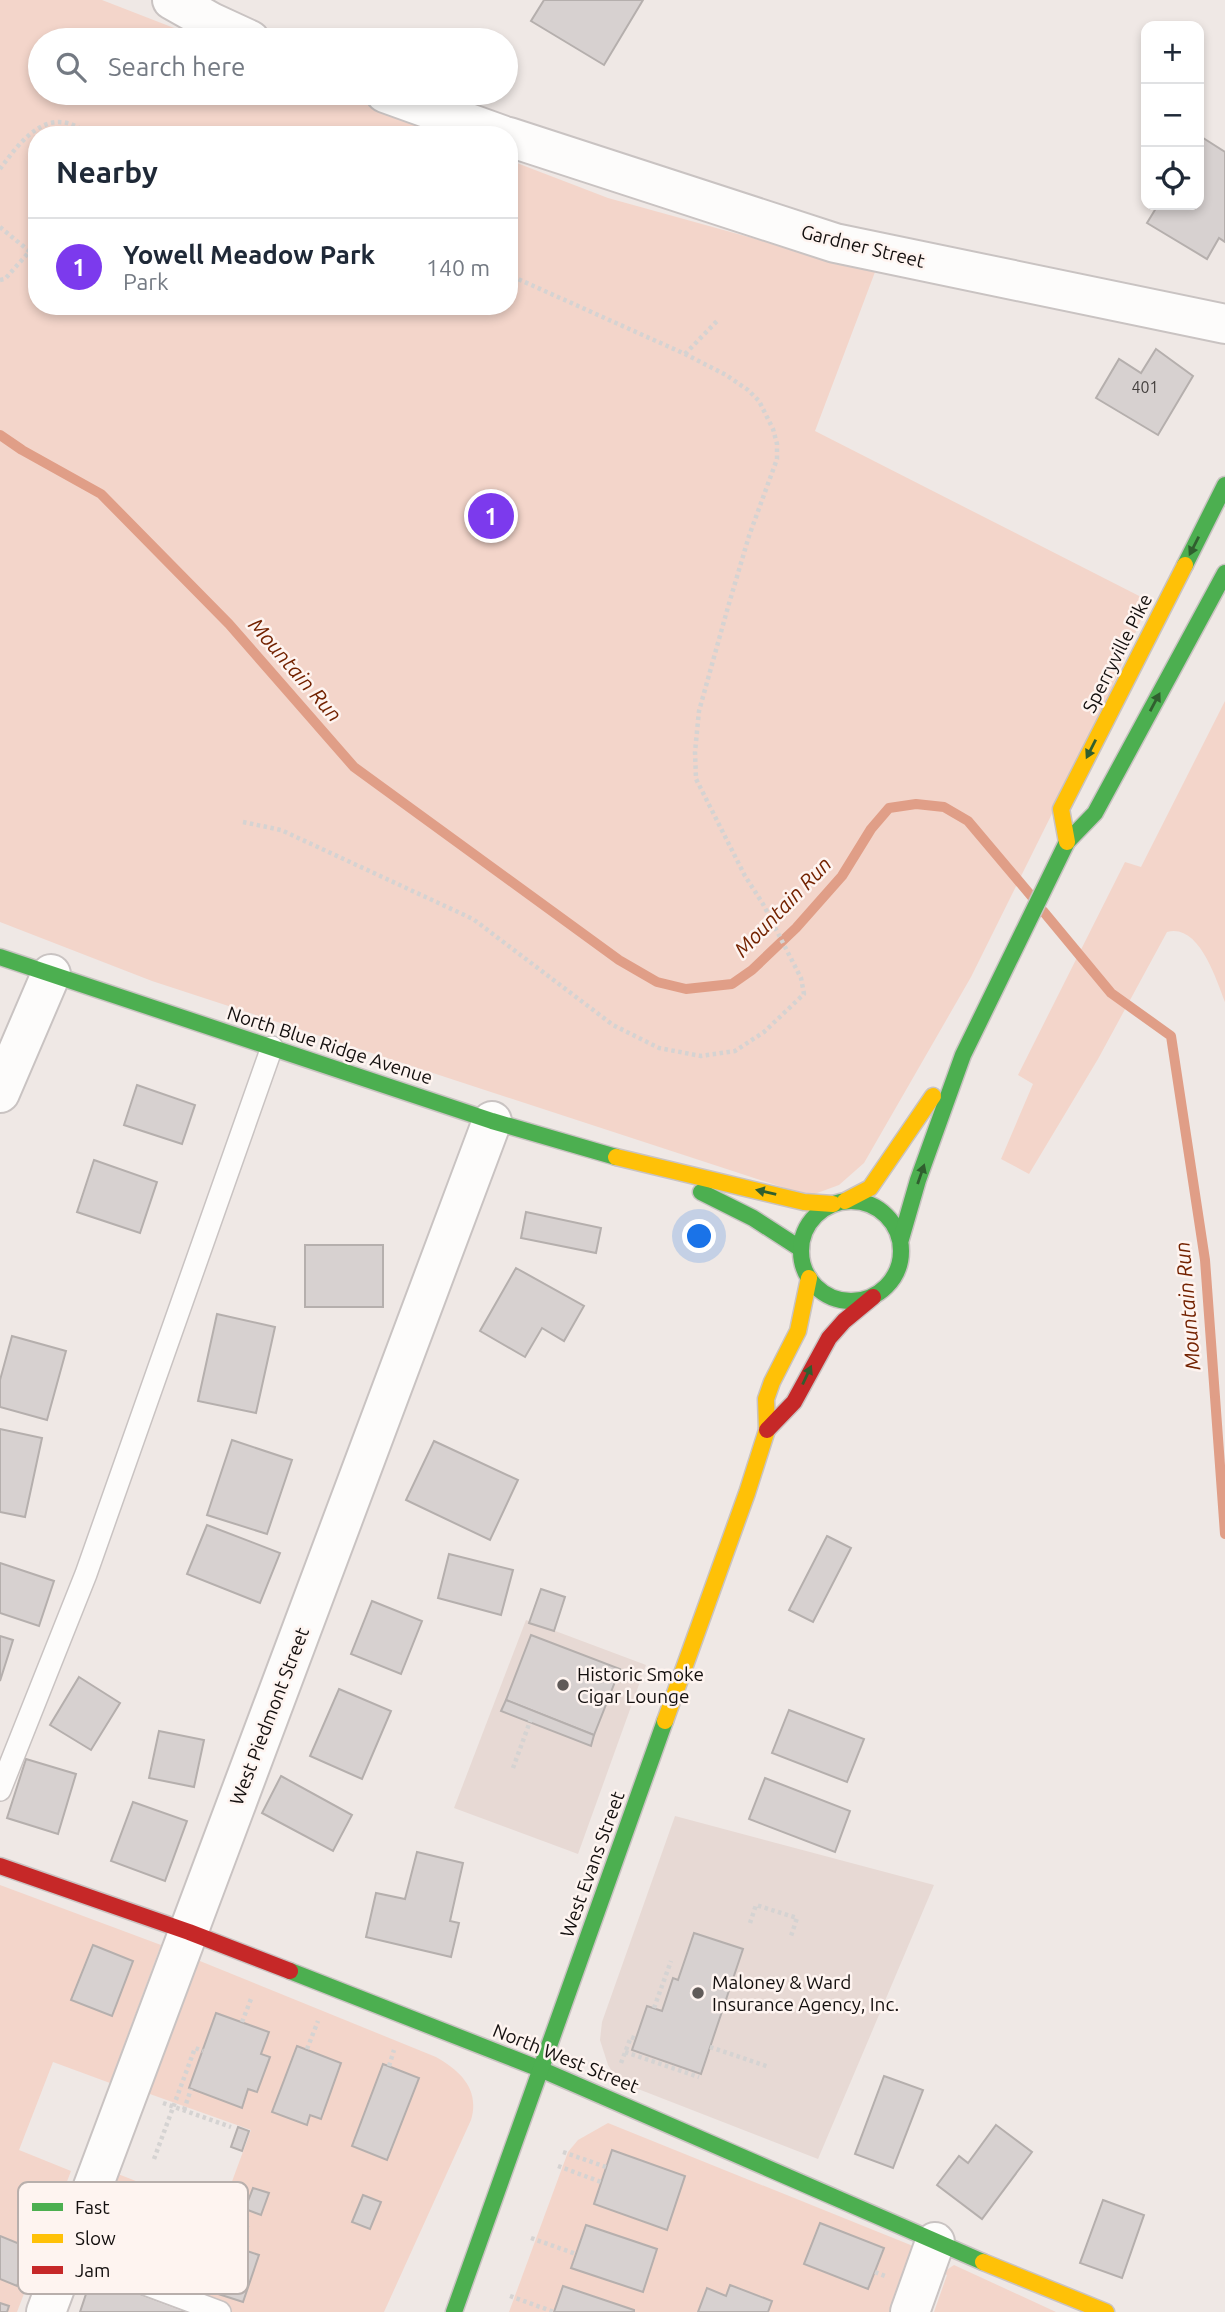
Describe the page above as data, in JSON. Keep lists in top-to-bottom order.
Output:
{
  "streets": {
    "main road": [
      "Sperryville Pike",
      "North Blue Ridge Avenue",
      "West Evans Street",
      "North West Street"
    ],
    "street": ["Gardner Street", "West Piedmont Street"]
  },
  "crossings": [
    ["North Blue Ridge Avenue", "West Piedmont Street"],
    ["North Blue Ridge Avenue", "West Evans Street"],
    ["West Piedmont Street", "North West Street"],
    ["West Evans Street", "North West Street"]
  ],
  "water": ["Mountain Run"],
  "places": ["Historic Smoke Cigar Lounge", "Maloney & Ward Insurance Agency, Inc."],
  "house_numbers": ["401"],
  "legend": ["Fast", "Slow", "Jam"],
  "page": {
    "map_buttons": ["+", "−"],
    "search": "Search here",
    "heading": "Nearby",
    "list": [
      {
        "mark": "1",
        "name": "Yowell Meadow Park",
        "note": "Park",
        "value": "140 m"
      }
    ],
    "pins": "1"
  }
}
